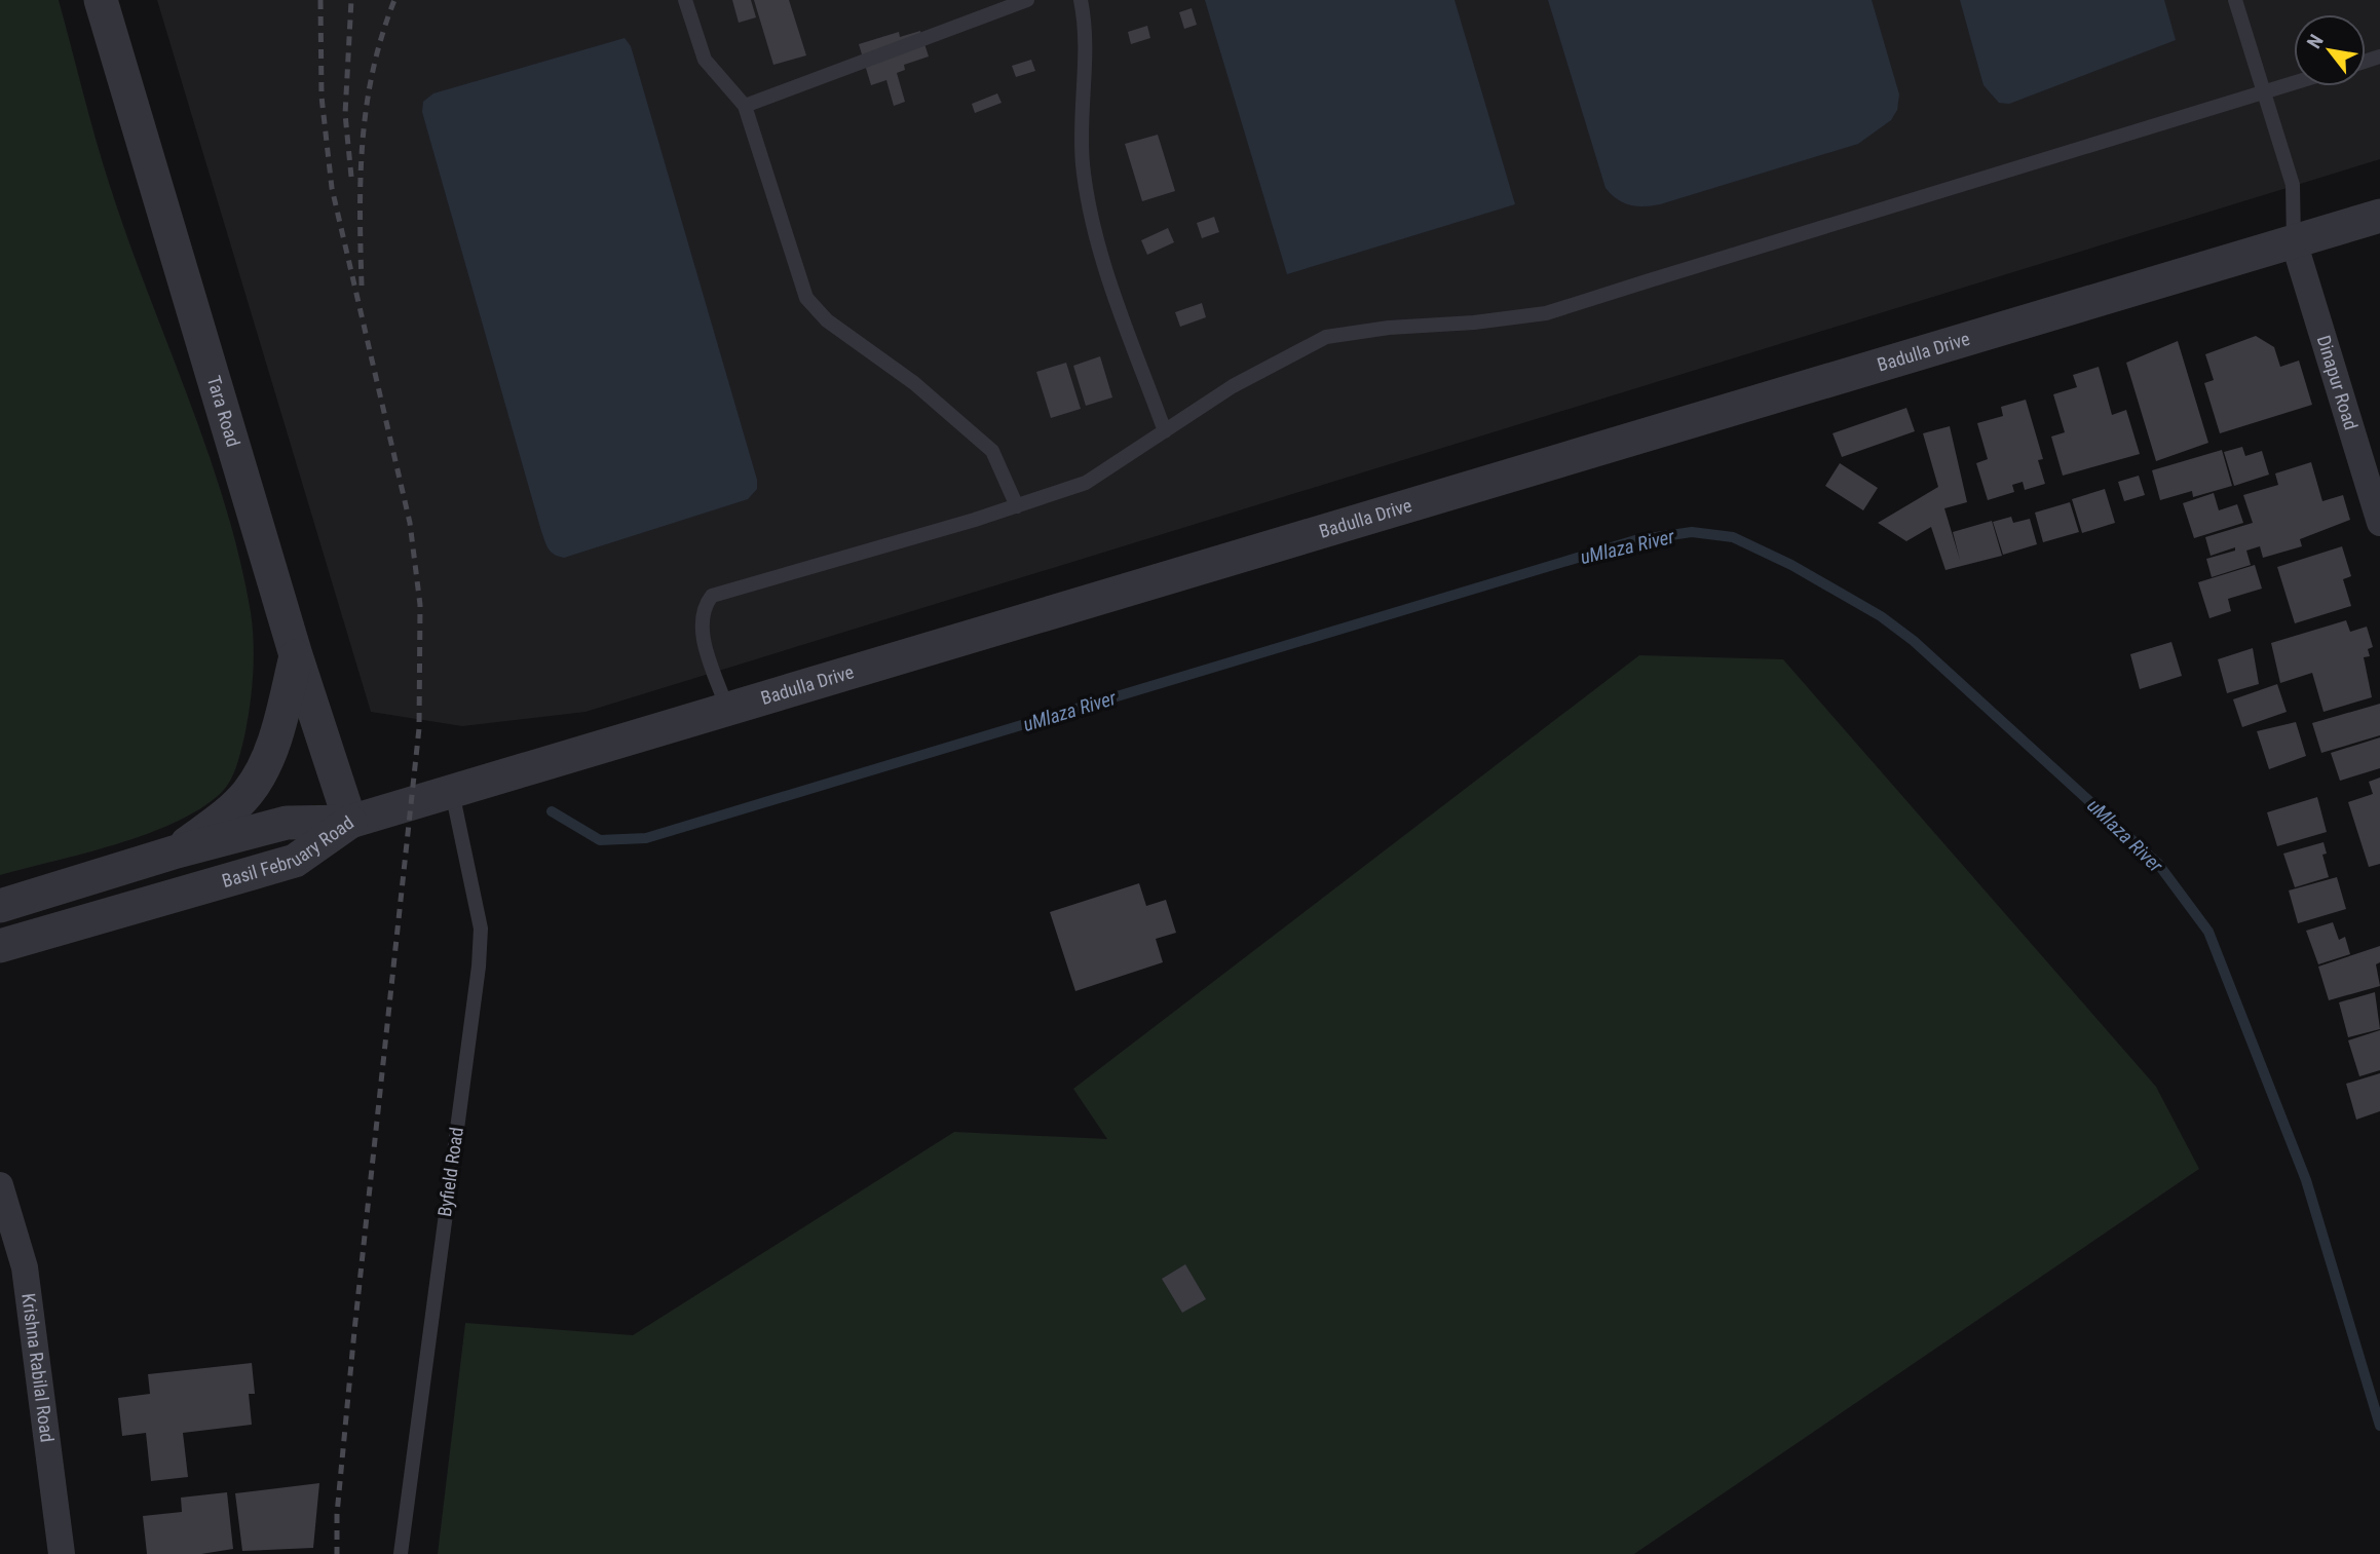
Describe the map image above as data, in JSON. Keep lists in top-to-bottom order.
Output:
{
  "streets": {
    "street": [
      "Badulla Drive",
      "Dinapur Road",
      "Tara Road",
      "Basil February Road",
      "Krishna Rabilal Road"
    ],
    "lane": ["Byfield Road"]
  },
  "crossings": [
    ["Badulla Drive", "Dinapur Road"],
    ["Badulla Drive", "Tara Road"],
    ["Badulla Drive", "Basil February Road"],
    ["Badulla Drive", "Byfield Road"],
    ["Tara Road", "Basil February Road"]
  ],
  "water": ["uMlaza River"],
  "north": "top left"
}
